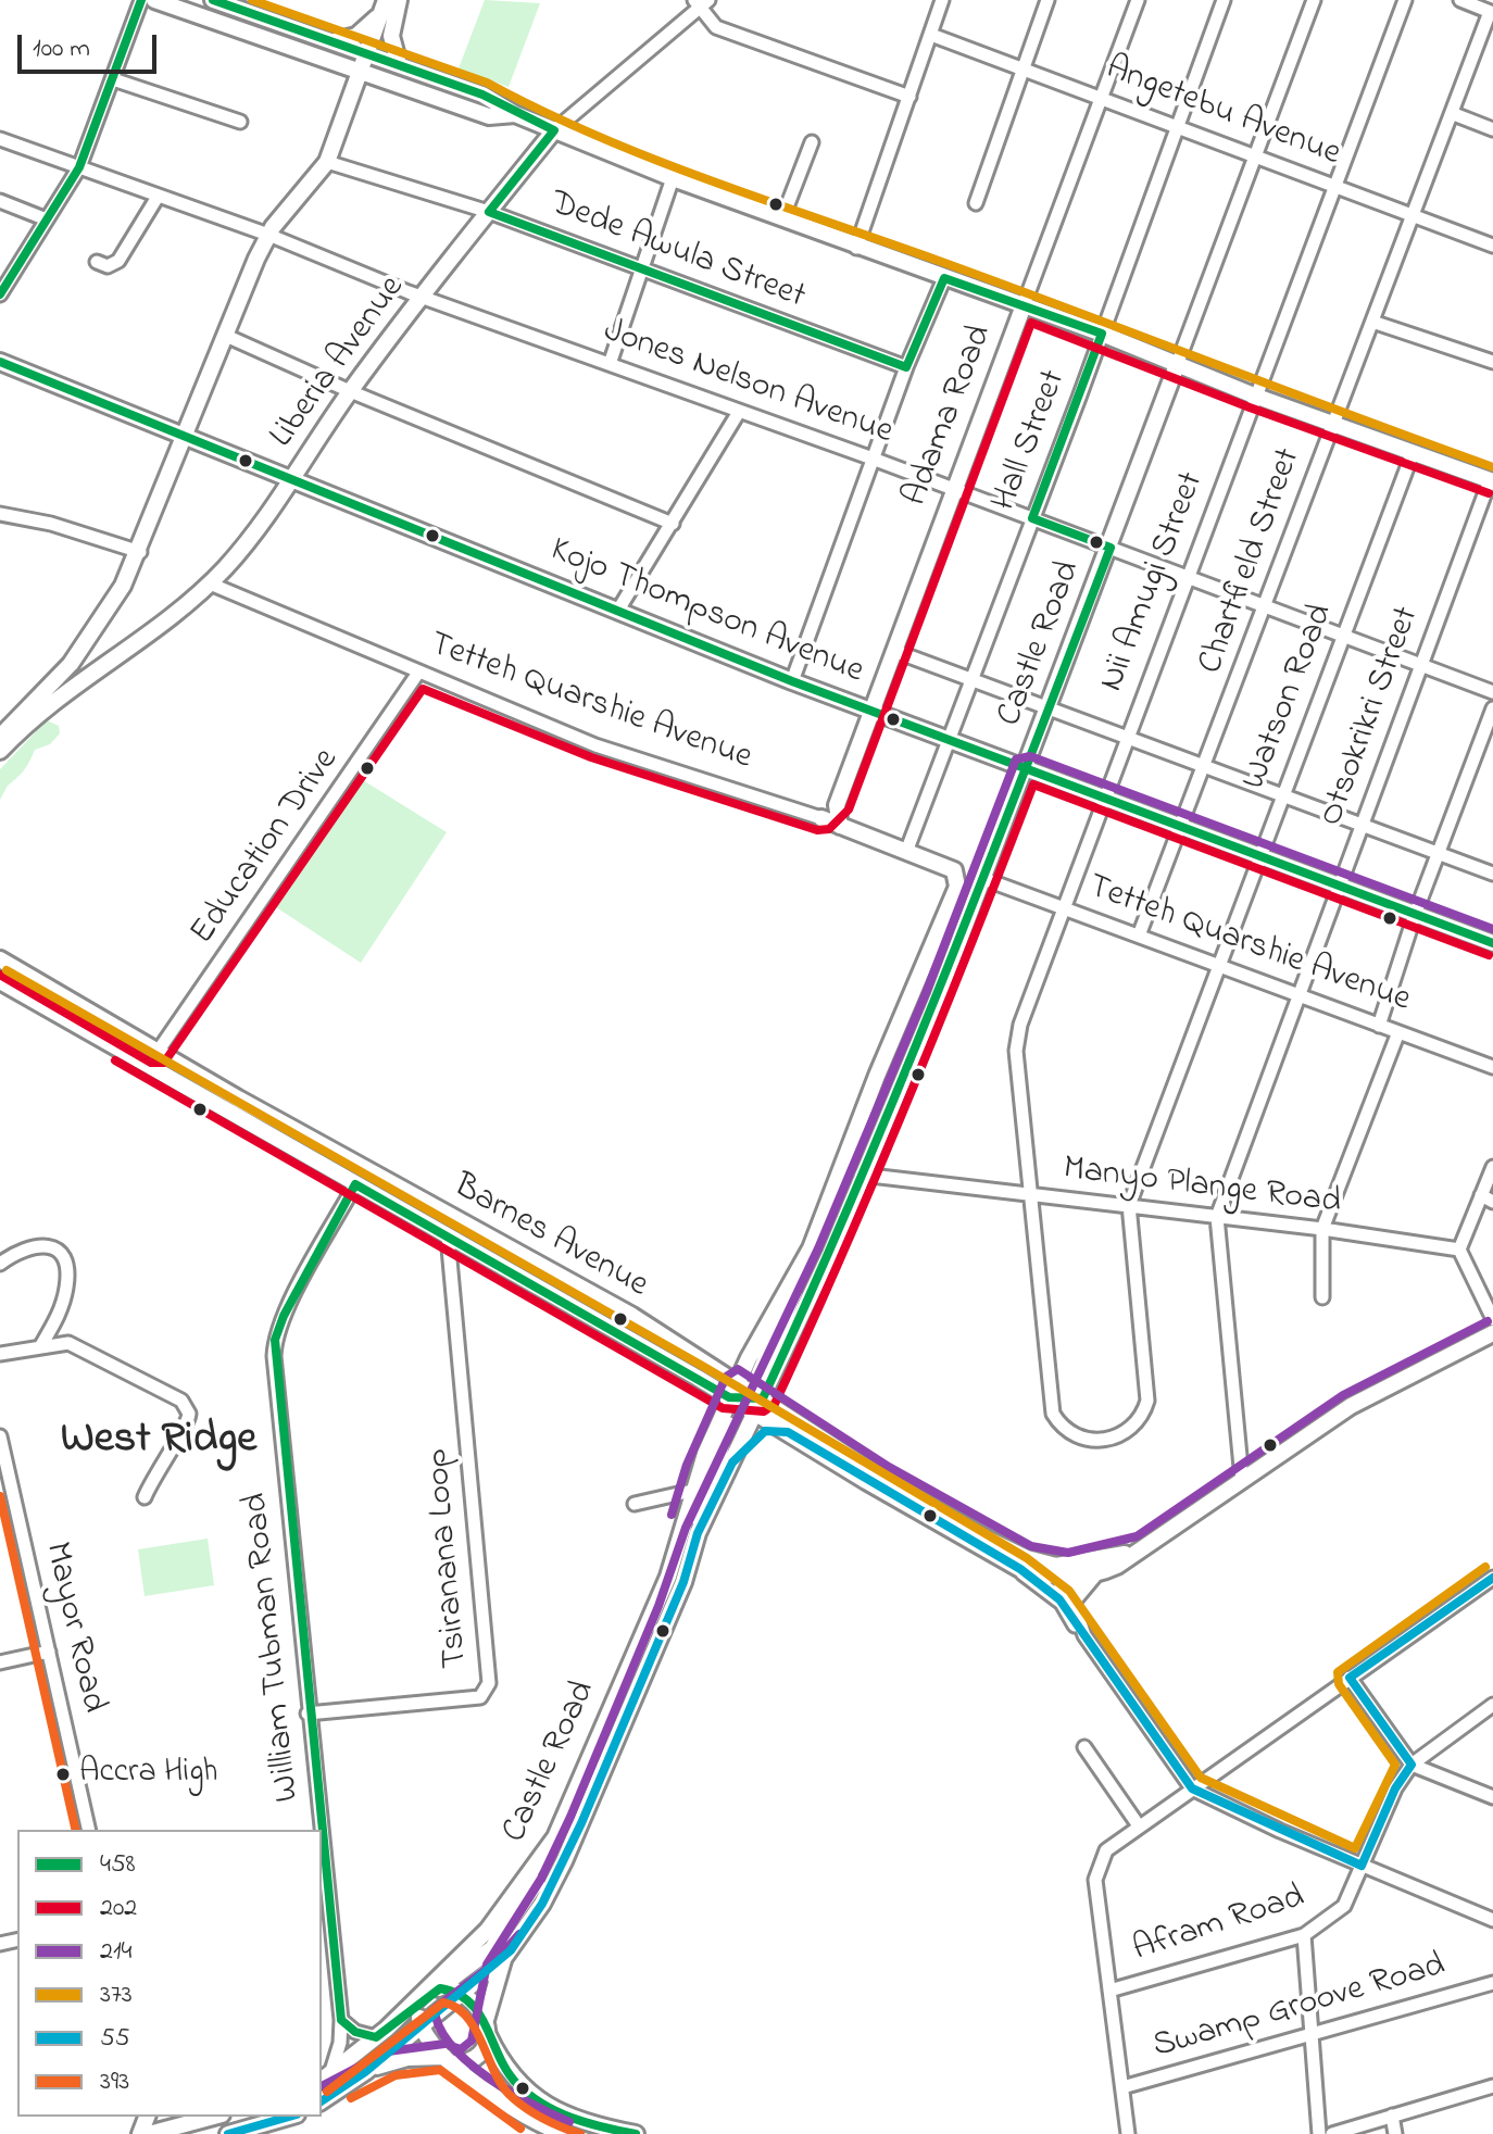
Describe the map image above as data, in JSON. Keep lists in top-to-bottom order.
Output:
{
  "streets": {
    "main road": [
      "Liberia Avenue",
      "Adama Road",
      "Kojo Thompson Avenue",
      "Castle Road",
      "Tetteh Quarshie Avenue",
      "Barnes Avenue"
    ],
    "street": [
      "Angetebu Avenue",
      "Dede Awula Street",
      "Jones Nelson Avenue",
      "Hall Street",
      "Chartfield Street",
      "Nii Amugi Street",
      "Watson Road",
      "Otsokrikri Street",
      "Education Drive",
      "Manyo Plange Road",
      "Tsiranana Loop",
      "Mayor Road",
      "William Tubman Road",
      "Afram Road",
      "Swamp Groove Road"
    ]
  },
  "crossings": [
    ["Angetebu Avenue", "Adama Road"],
    ["Angetebu Avenue", "Hall Street"],
    ["Angetebu Avenue", "Chartfield Street"],
    ["Angetebu Avenue", "Nii Amugi Street"],
    ["Angetebu Avenue", "Castle Road"],
    ["Dede Awula Street", "Liberia Avenue"],
    ["Liberia Avenue", "Jones Nelson Avenue"],
    ["Liberia Avenue", "Kojo Thompson Avenue"],
    ["Liberia Avenue", "Tetteh Quarshie Avenue"],
    ["Jones Nelson Avenue", "Adama Road"],
    ["Jones Nelson Avenue", "Hall Street"],
    ["Jones Nelson Avenue", "Chartfield Street"],
    ["Jones Nelson Avenue", "Nii Amugi Street"],
    ["Jones Nelson Avenue", "Castle Road"],
    ["Jones Nelson Avenue", "Watson Road"],
    ["Jones Nelson Avenue", "Otsokrikri Street"],
    ["Adama Road", "Kojo Thompson Avenue"],
    ["Adama Road", "Tetteh Quarshie Avenue"],
    ["Hall Street", "Kojo Thompson Avenue"],
    ["Hall Street", "Tetteh Quarshie Avenue"],
    ["Chartfield Street", "Kojo Thompson Avenue"],
    ["Chartfield Street", "Tetteh Quarshie Avenue"],
    ["Nii Amugi Street", "Kojo Thompson Avenue"],
    ["Nii Amugi Street", "Watson Road"],
    ["Nii Amugi Street", "Tetteh Quarshie Avenue"],
    ["Nii Amugi Street", "Manyo Plange Road"],
    ["Kojo Thompson Avenue", "Castle Road"],
    ["Kojo Thompson Avenue", "Watson Road"],
    ["Kojo Thompson Avenue", "Otsokrikri Street"],
    ["Castle Road", "Tetteh Quarshie Avenue"],
    ["Castle Road", "Manyo Plange Road"],
    ["Castle Road", "Barnes Avenue"],
    ["Castle Road", "William Tubman Road"],
    ["Watson Road", "Tetteh Quarshie Avenue"],
    ["Watson Road", "Manyo Plange Road"],
    ["Tetteh Quarshie Avenue", "Otsokrikri Street"],
    ["Tetteh Quarshie Avenue", "Education Drive"],
    ["Otsokrikri Street", "Manyo Plange Road"],
    ["Education Drive", "Barnes Avenue"],
    ["Barnes Avenue", "Tsiranana Loop"],
    ["Barnes Avenue", "William Tubman Road"],
    ["Tsiranana Loop", "William Tubman Road"]
  ],
  "districts": ["West Ridge"],
  "places": ["Accra High"],
  "lines": [
    "transit line 458",
    "transit line 373",
    "transit line 202",
    "transit line 214",
    "transit line 55",
    "transit line 393"
  ],
  "legend": [
    "458",
    "202",
    "214",
    "373",
    "55",
    "393"
  ],
  "scale_bar": "100 m"
}
